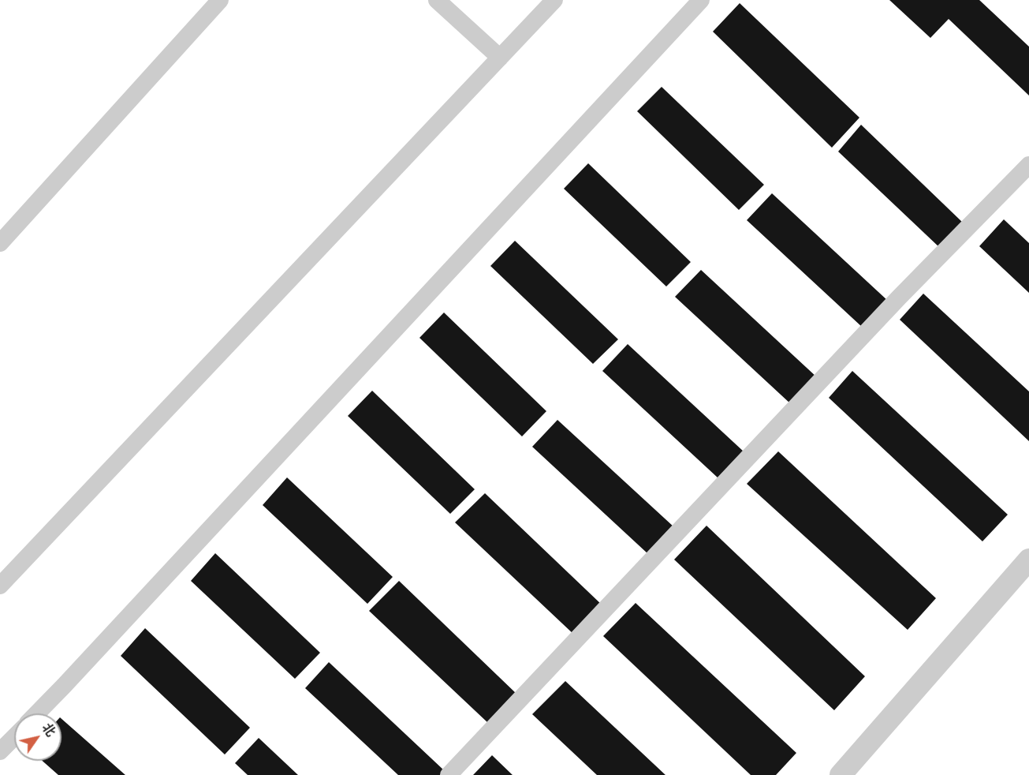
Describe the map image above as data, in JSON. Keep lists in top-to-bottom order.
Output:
{
  "north": "top right"
}
